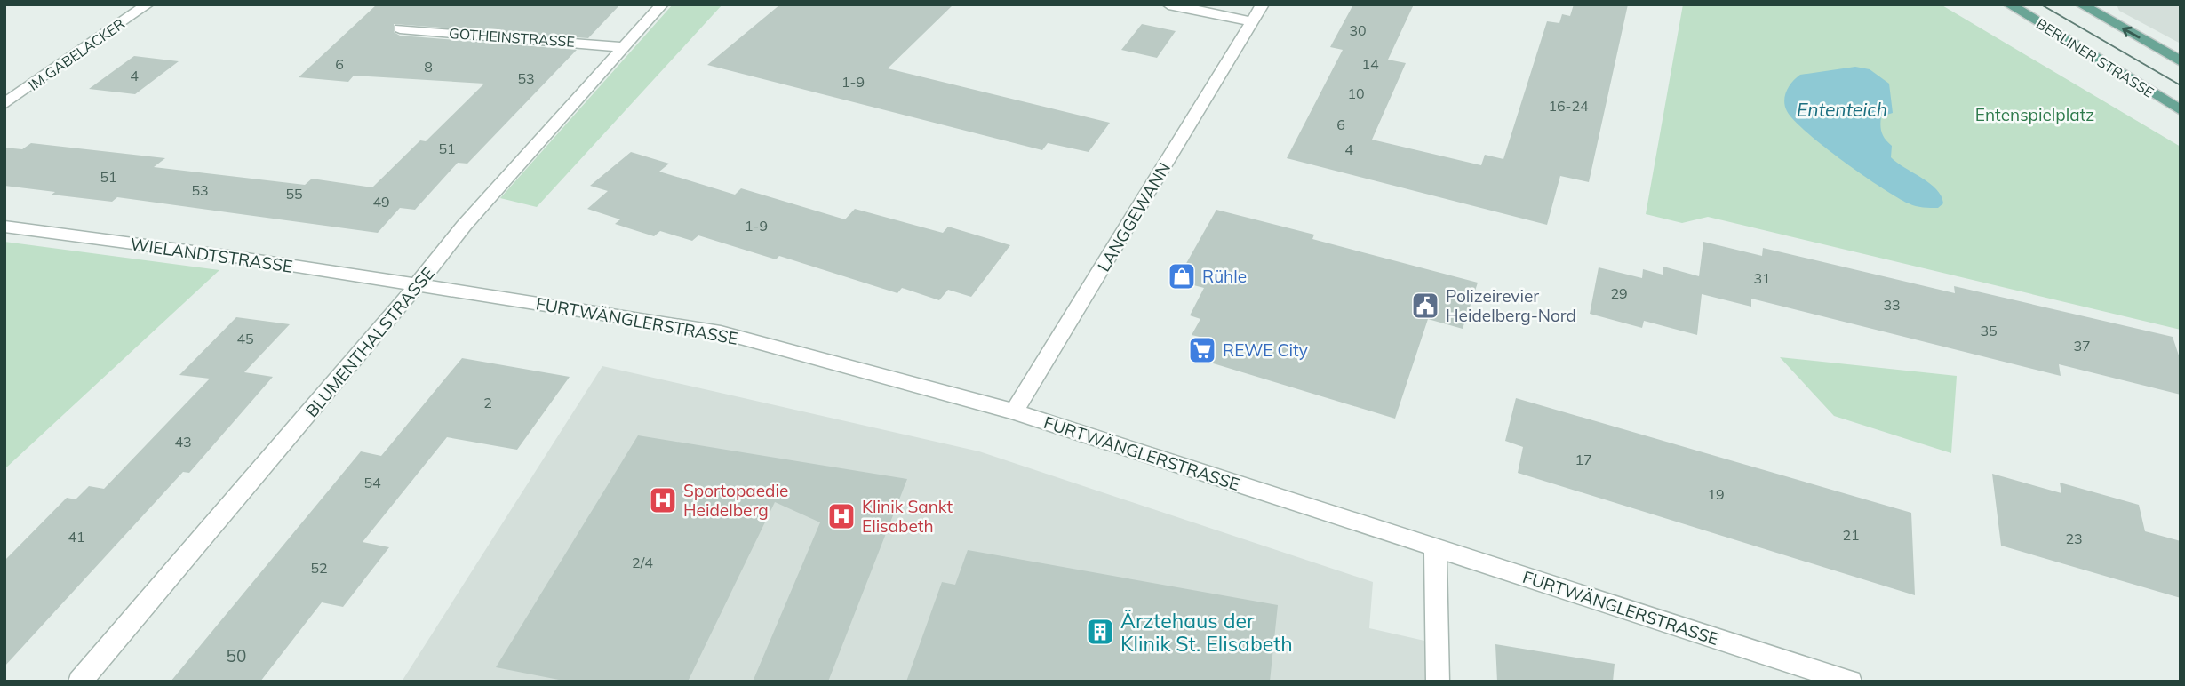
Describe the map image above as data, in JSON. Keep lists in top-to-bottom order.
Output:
{
  "streets": {
    "main road": ["BERLINER STRASSE"],
    "street": [
      "GOTHEINSTRASSE",
      "IM GABELACKER",
      "LANGGEWANN",
      "WIELANDTSTRASSE",
      "FURTWÄNGLERSTRASSE",
      "BLUMENTHALSTRASSE"
    ]
  },
  "crossings": [
    ["GOTHEINSTRASSE", "BLUMENTHALSTRASSE"],
    ["LANGGEWANN", "FURTWÄNGLERSTRASSE"],
    ["WIELANDTSTRASSE", "FURTWÄNGLERSTRASSE"],
    ["WIELANDTSTRASSE", "BLUMENTHALSTRASSE"],
    ["FURTWÄNGLERSTRASSE", "BLUMENTHALSTRASSE"]
  ],
  "water": ["Ententeich"],
  "parks": ["Entenspielplatz"],
  "places": {
    "shop": ["Rühle"],
    "public building": ["Polizeirevier Heidelberg-Nord"],
    "supermarket": ["REWE City"],
    "hospital": ["Sportopaedie Heidelberg", "Klinik Sankt Elisabeth"],
    "building": ["Ärztehaus der Klinik St. Elisabeth"]
  },
  "house_numbers": [
    "30",
    "6",
    "14",
    "8",
    "4",
    "53",
    "1-9",
    "10",
    "16-24",
    "6",
    "51",
    "4",
    "51",
    "53",
    "55",
    "49",
    "1-9",
    "31",
    "29",
    "33",
    "35",
    "45",
    "37",
    "2",
    "43",
    "17",
    "54",
    "19",
    "21",
    "41",
    "23",
    "2/4",
    "52",
    "50"
  ]
}
